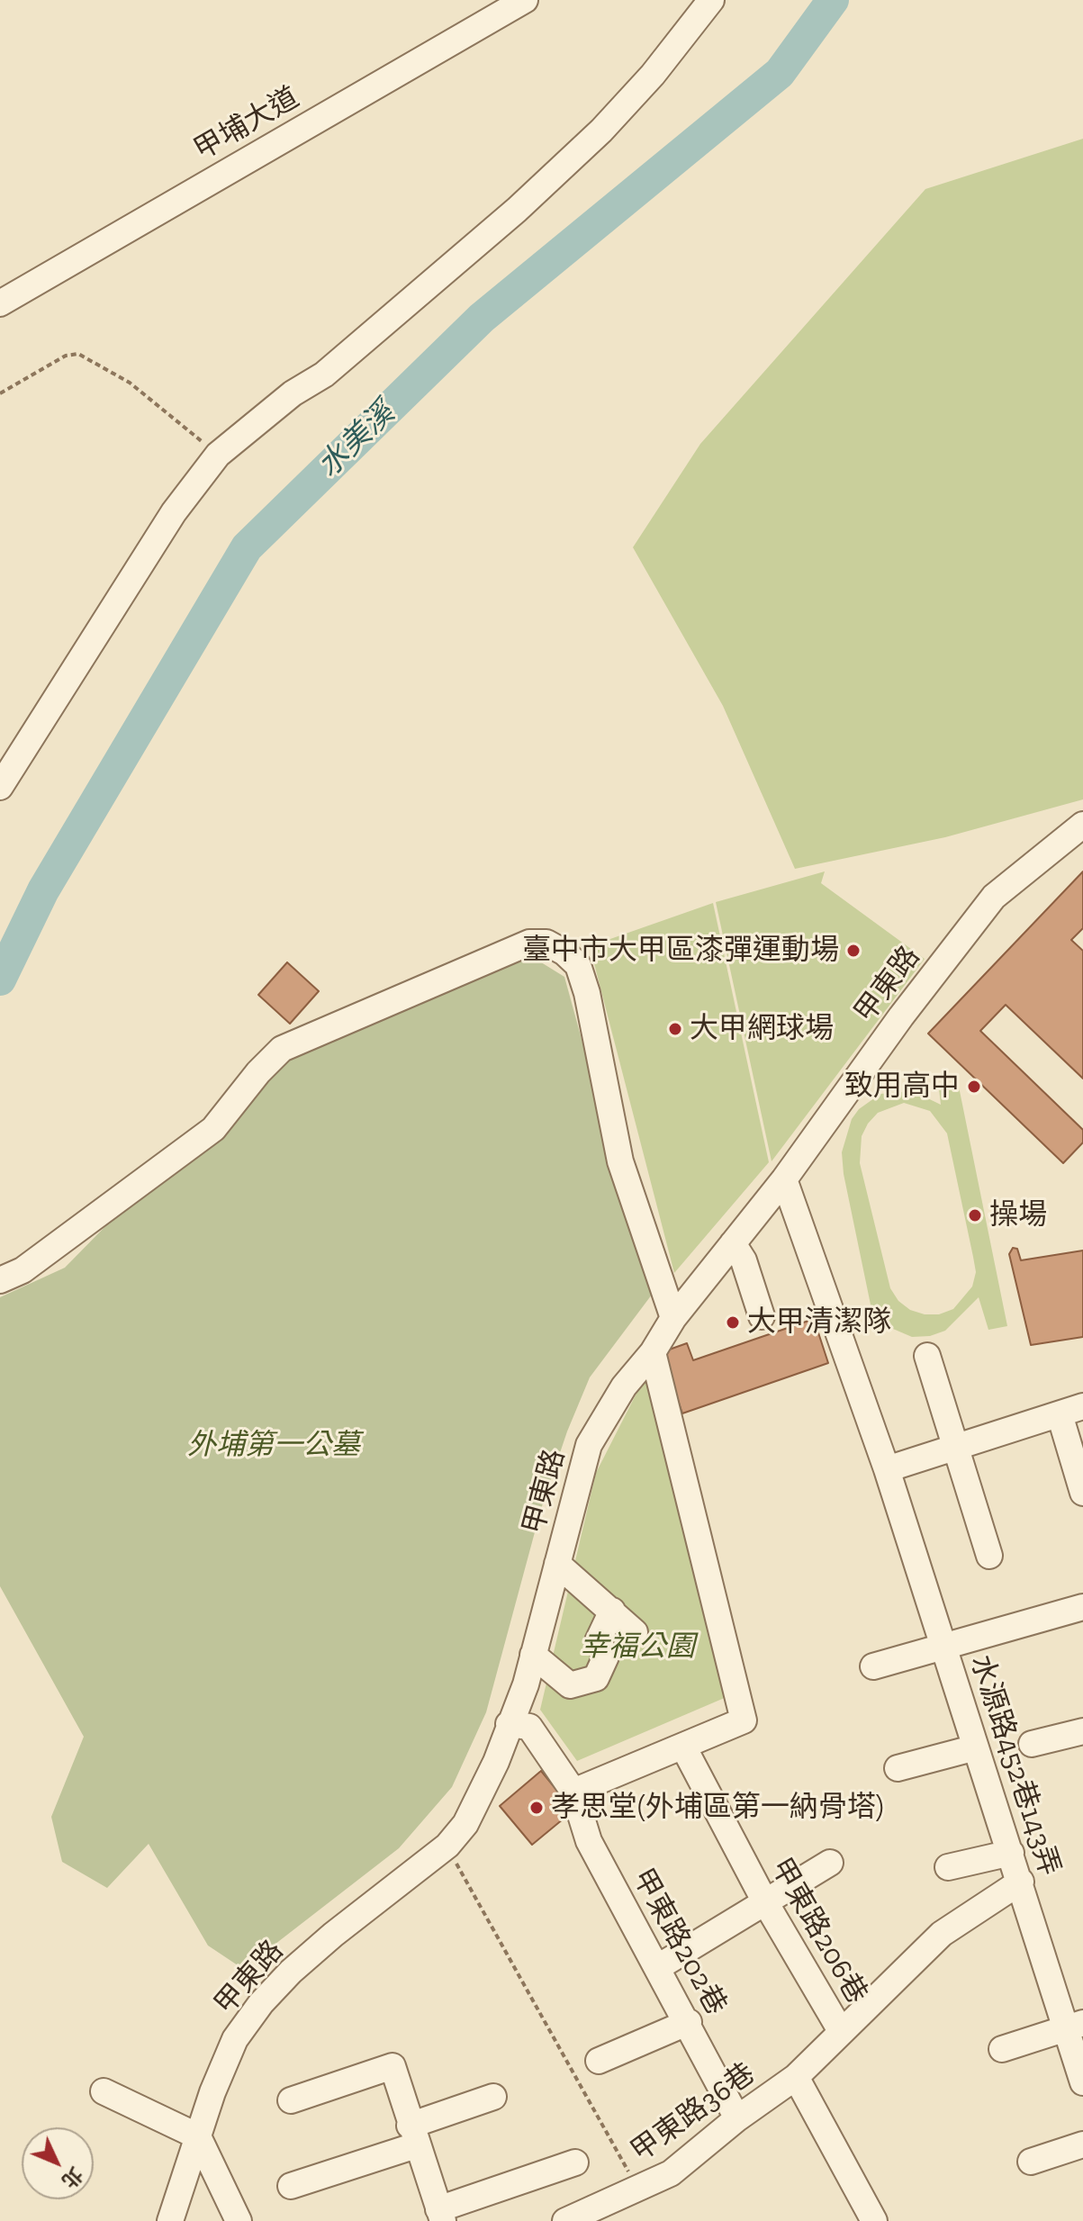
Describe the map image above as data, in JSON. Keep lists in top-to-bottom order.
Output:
{
  "streets": {
    "street": [
      "甲埔大道",
      "甲東路",
      "水源路452巷143弄",
      "甲東路206巷",
      "甲東路202巷",
      "甲東路36巷"
    ]
  },
  "crossings": [
    ["甲東路", "水源路452巷143弄"],
    ["甲東路", "甲東路202巷"],
    ["水源路452巷143弄", "甲東路36巷"],
    ["甲東路206巷", "甲東路36巷"],
    ["甲東路202巷", "甲東路36巷"]
  ],
  "water": ["水美溪"],
  "parks": ["外埔第一公墓", "幸福公園"],
  "places": [
    "臺中市大甲區漆彈運動場",
    "大甲網球場",
    "致用高中",
    "操場",
    "大甲清潔隊",
    "孝思堂(外埔區第一納骨塔)"
  ],
  "north": "bottom right"
}
